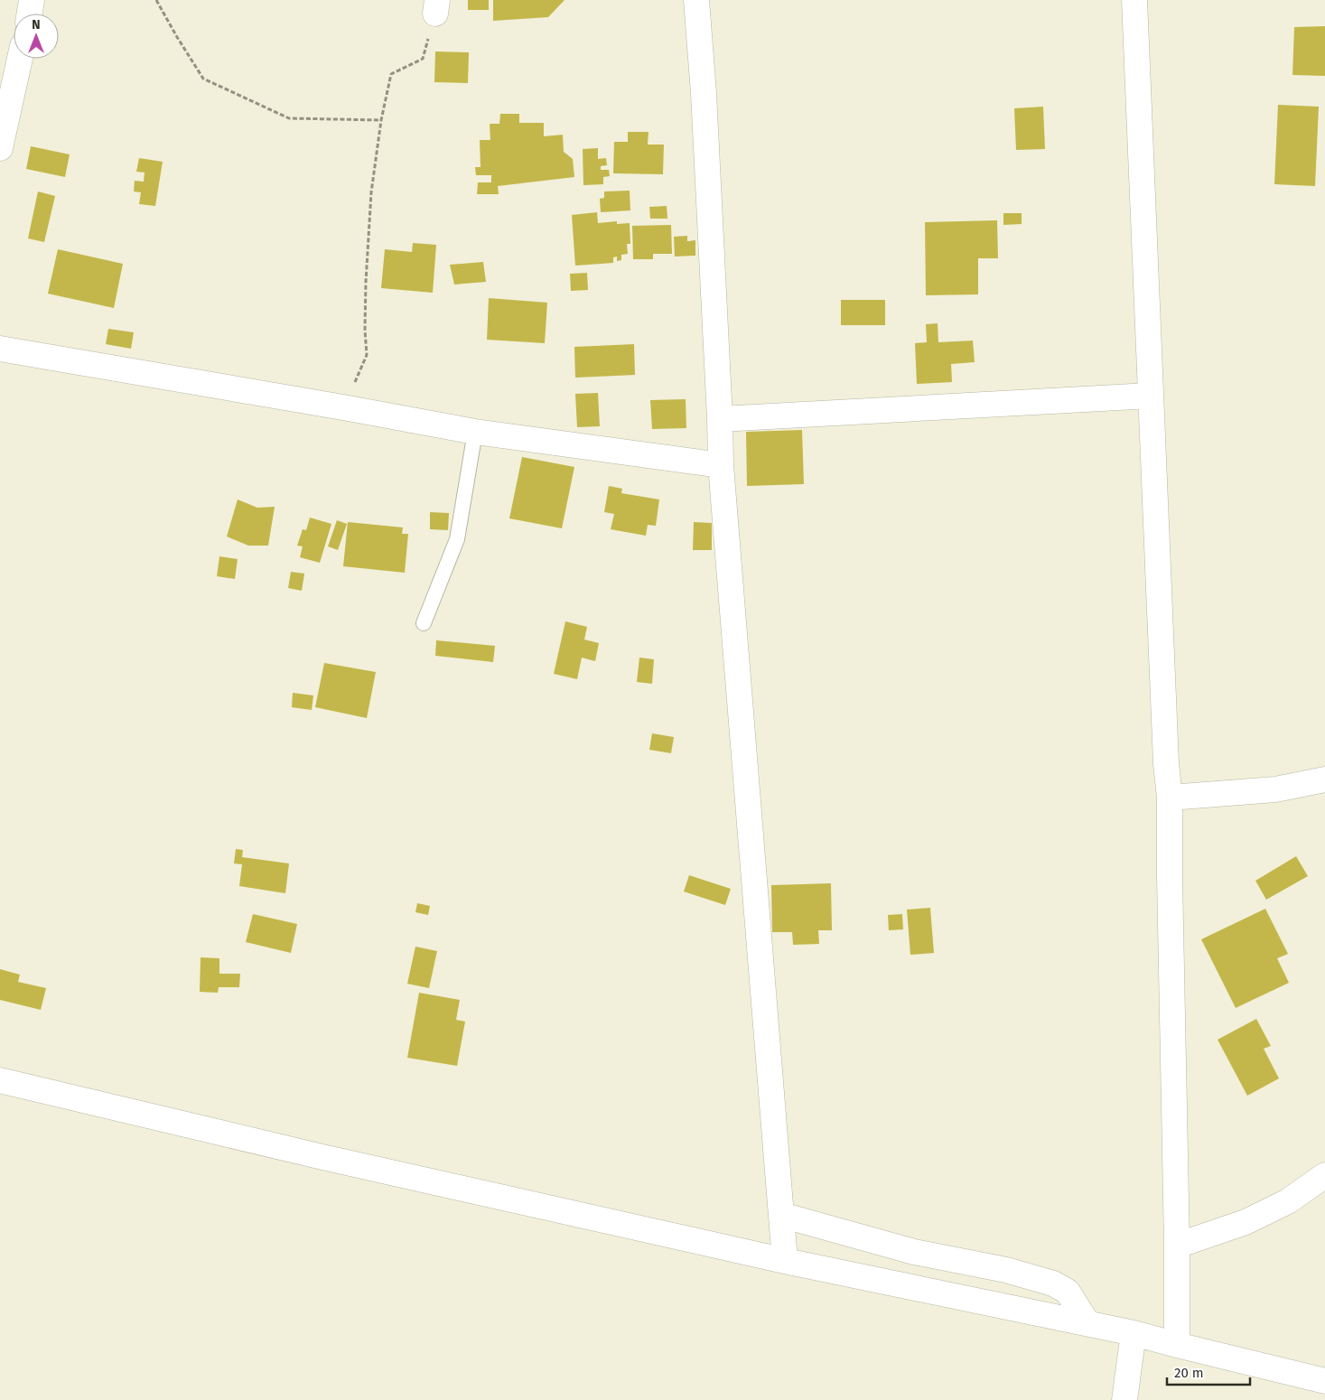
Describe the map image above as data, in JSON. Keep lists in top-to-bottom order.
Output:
{
  "scale_bar": "20 m",
  "north": "top"
}
